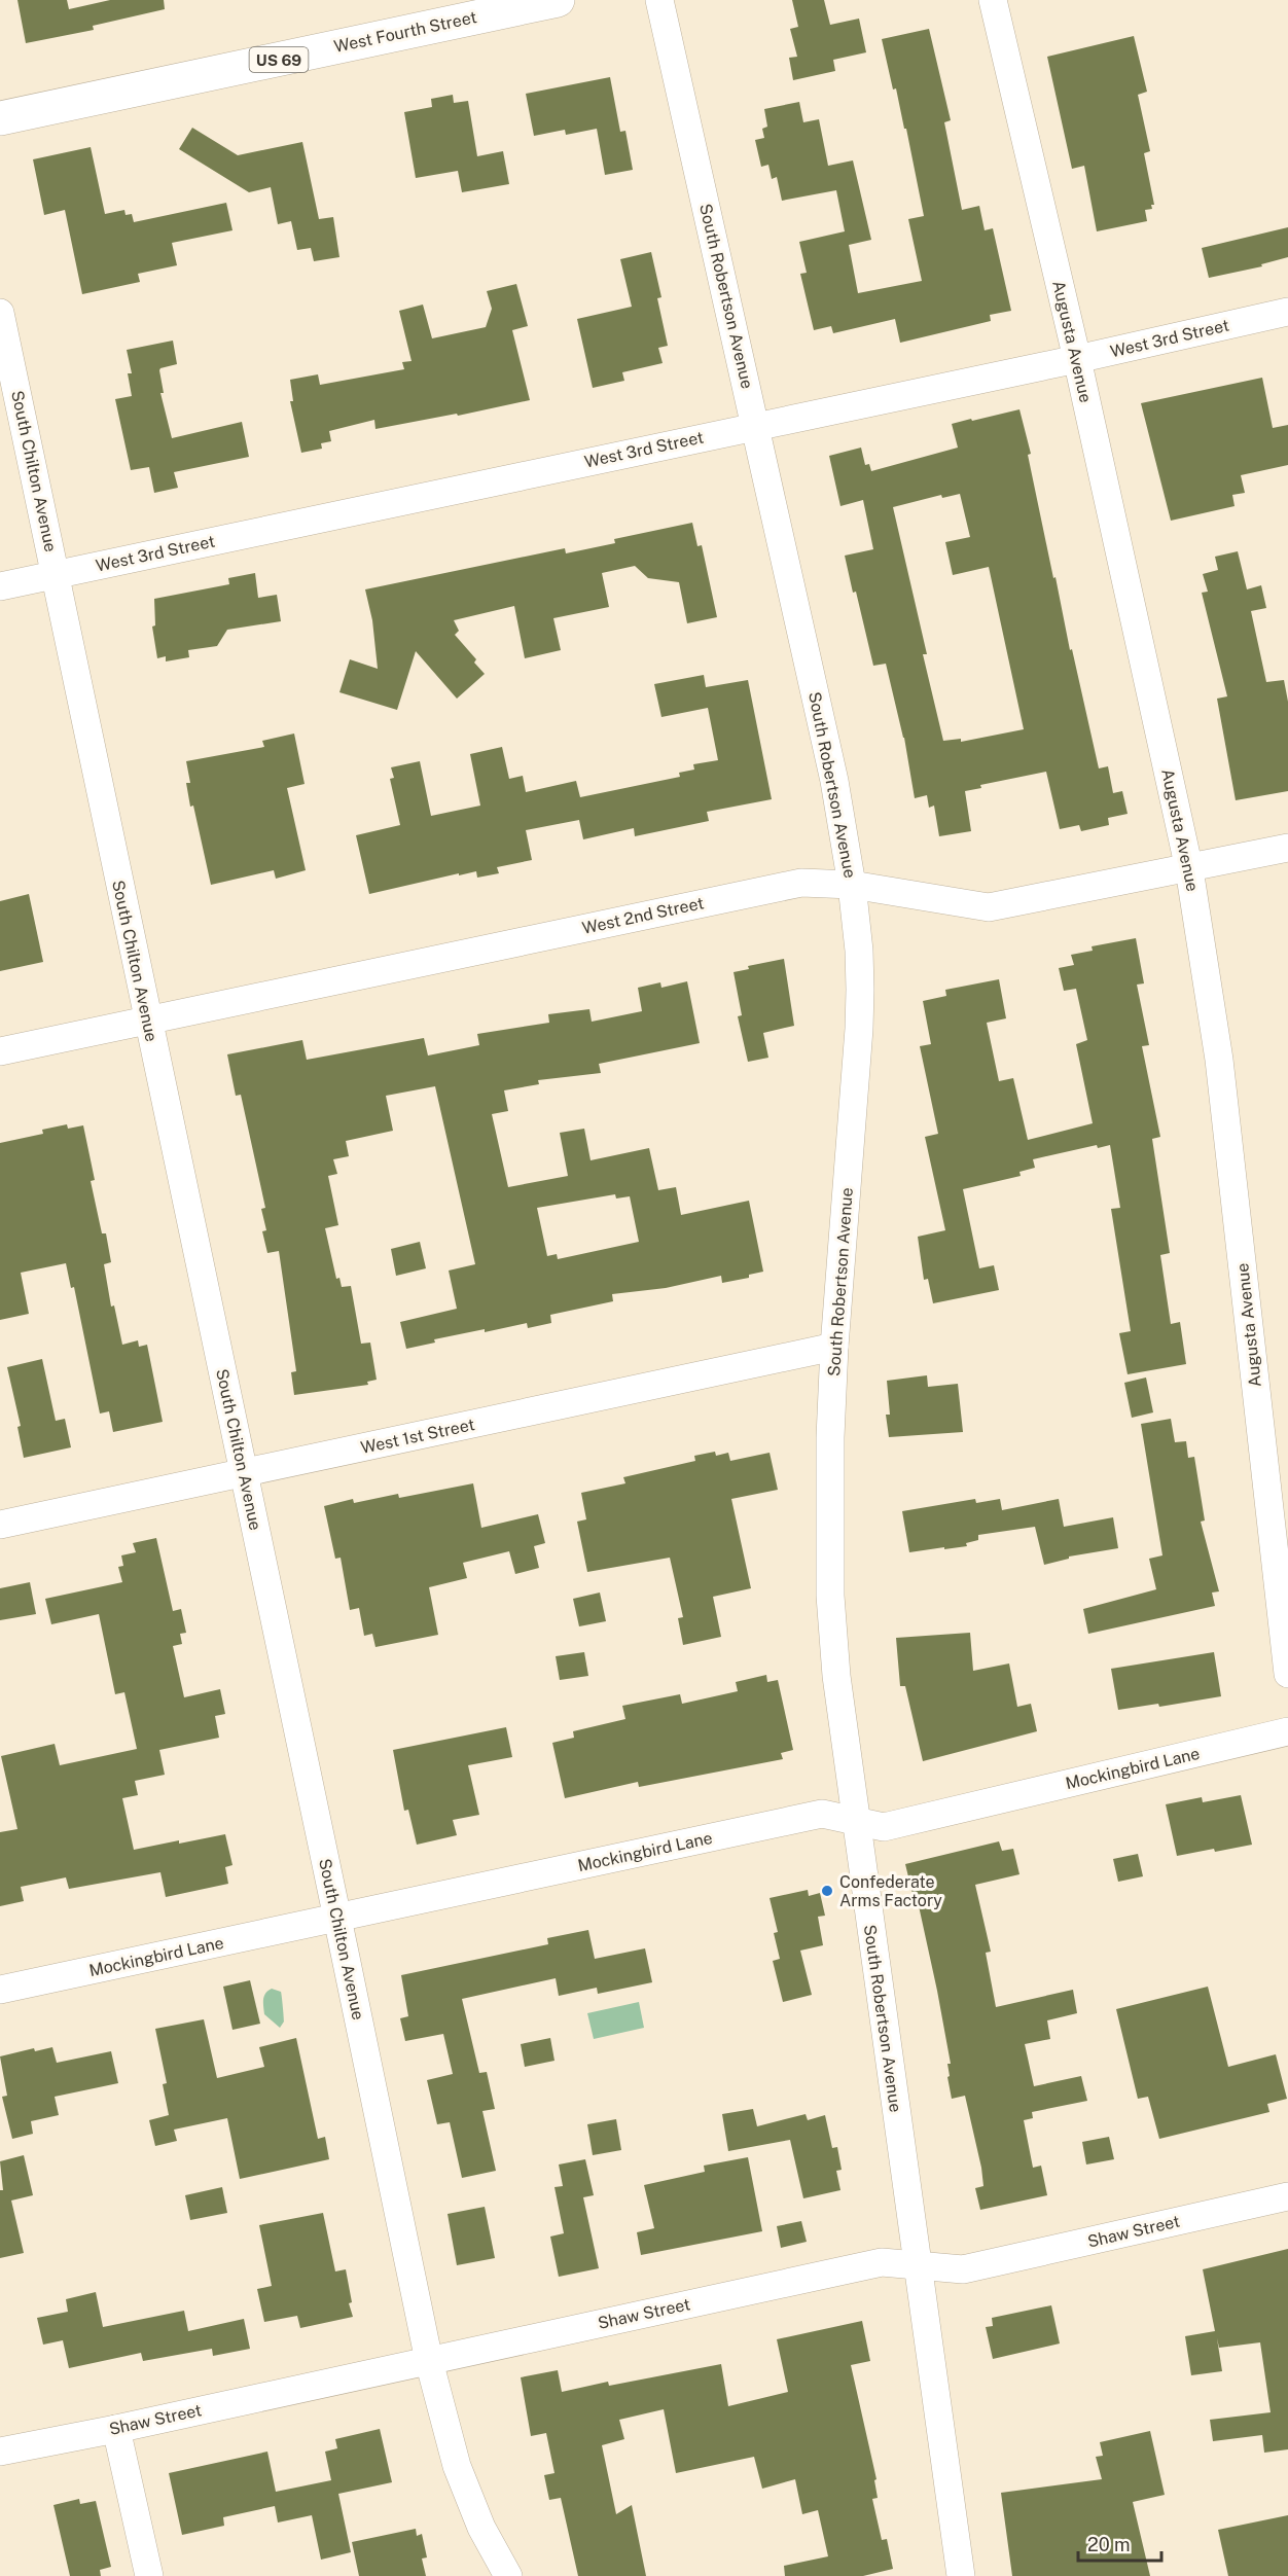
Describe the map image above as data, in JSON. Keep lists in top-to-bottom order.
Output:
{
  "streets": {
    "main road": ["West Fourth Street", "US 69"],
    "street": [
      "South Robertson Avenue",
      "West 3rd Street",
      "Augusta Avenue",
      "South Chilton Avenue",
      "West 2nd Street",
      "West 1st Street",
      "Mockingbird Lane",
      "Shaw Street"
    ]
  },
  "crossings": [
    ["South Robertson Avenue", "West 3rd Street"],
    ["South Robertson Avenue", "West 2nd Street"],
    ["South Robertson Avenue", "West 1st Street"],
    ["South Robertson Avenue", "Mockingbird Lane"],
    ["South Robertson Avenue", "Shaw Street"],
    ["West 3rd Street", "Augusta Avenue"],
    ["West 3rd Street", "South Chilton Avenue"],
    ["Augusta Avenue", "West 2nd Street"],
    ["South Chilton Avenue", "West 2nd Street"],
    ["South Chilton Avenue", "West 1st Street"],
    ["South Chilton Avenue", "Mockingbird Lane"],
    ["South Chilton Avenue", "Shaw Street"]
  ],
  "places": ["Confederate Arms Factory"],
  "scale_bar": "20 m"
}
